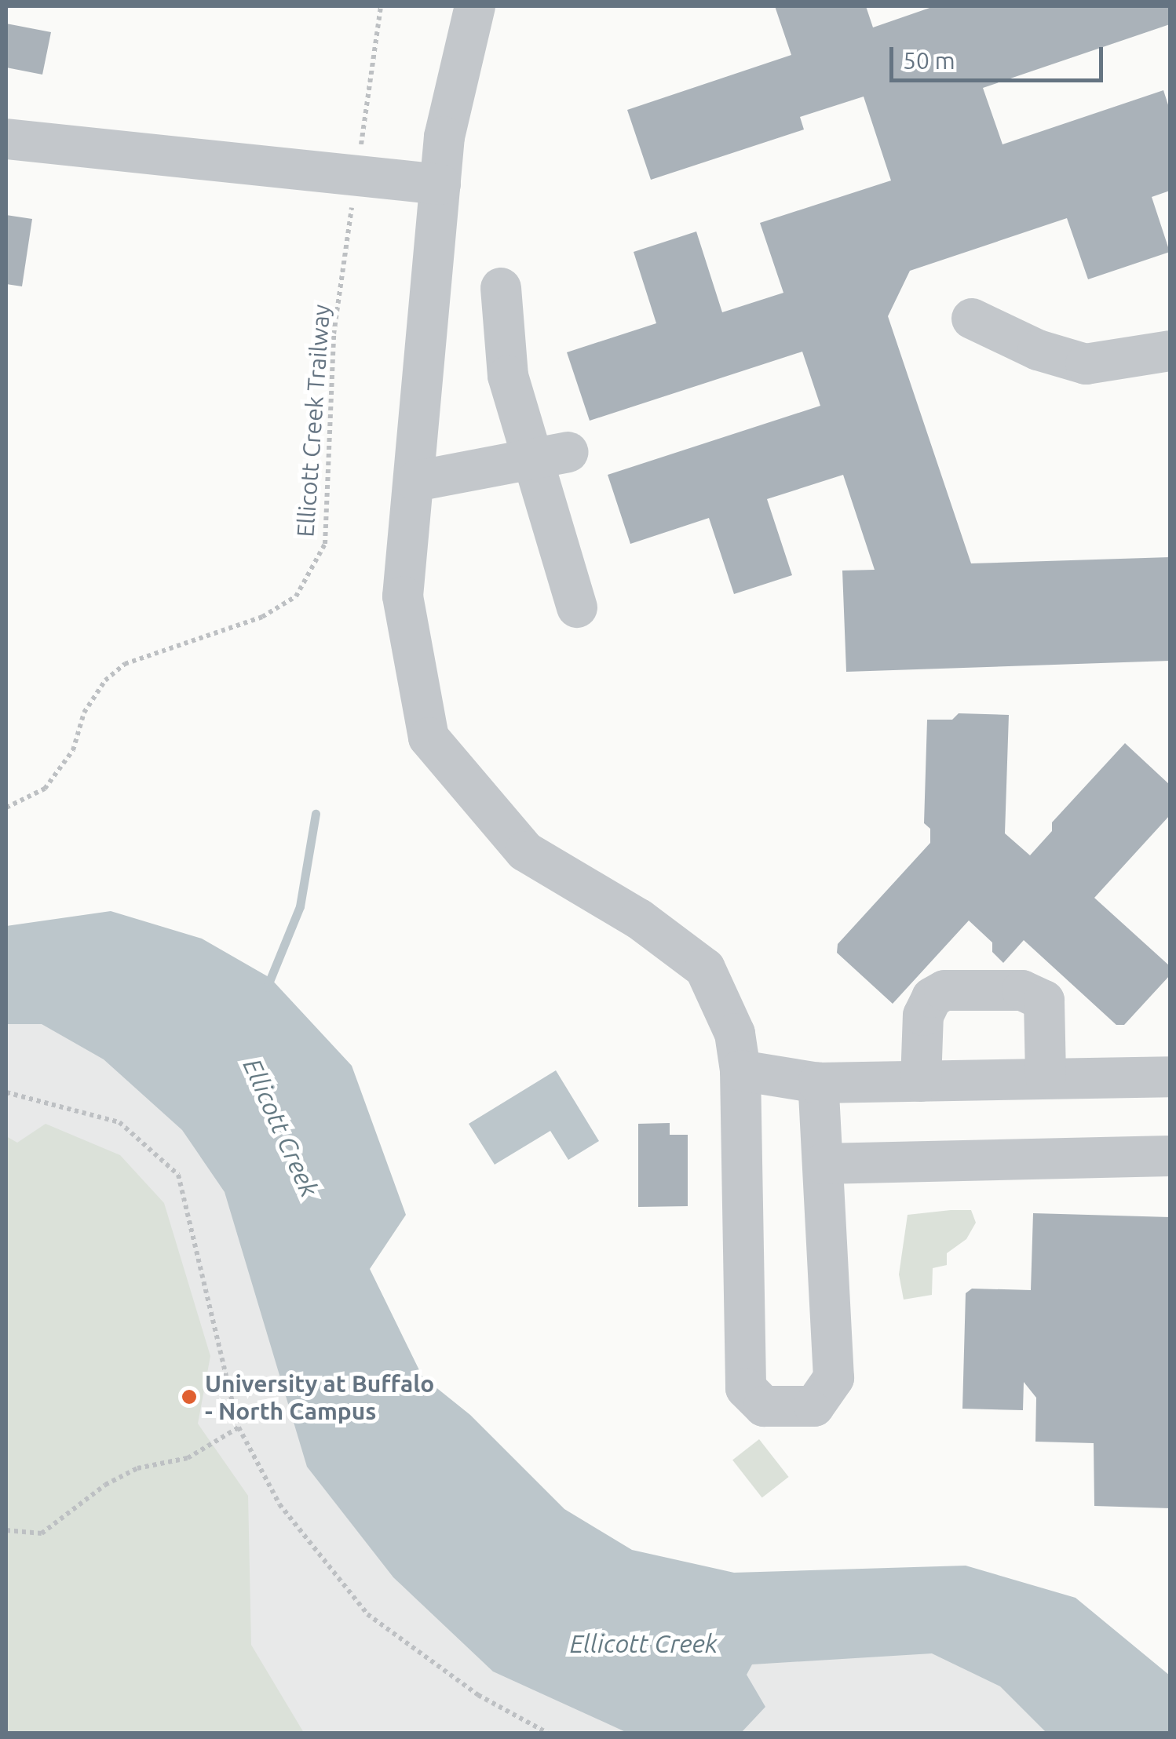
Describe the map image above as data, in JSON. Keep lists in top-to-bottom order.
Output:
{
  "streets": {
    "path": ["Ellicott Creek Trailway"]
  },
  "water": ["Ellicott Creek"],
  "places": ["University at Buffalo - North Campus"],
  "scale_bar": "50 m"
}
